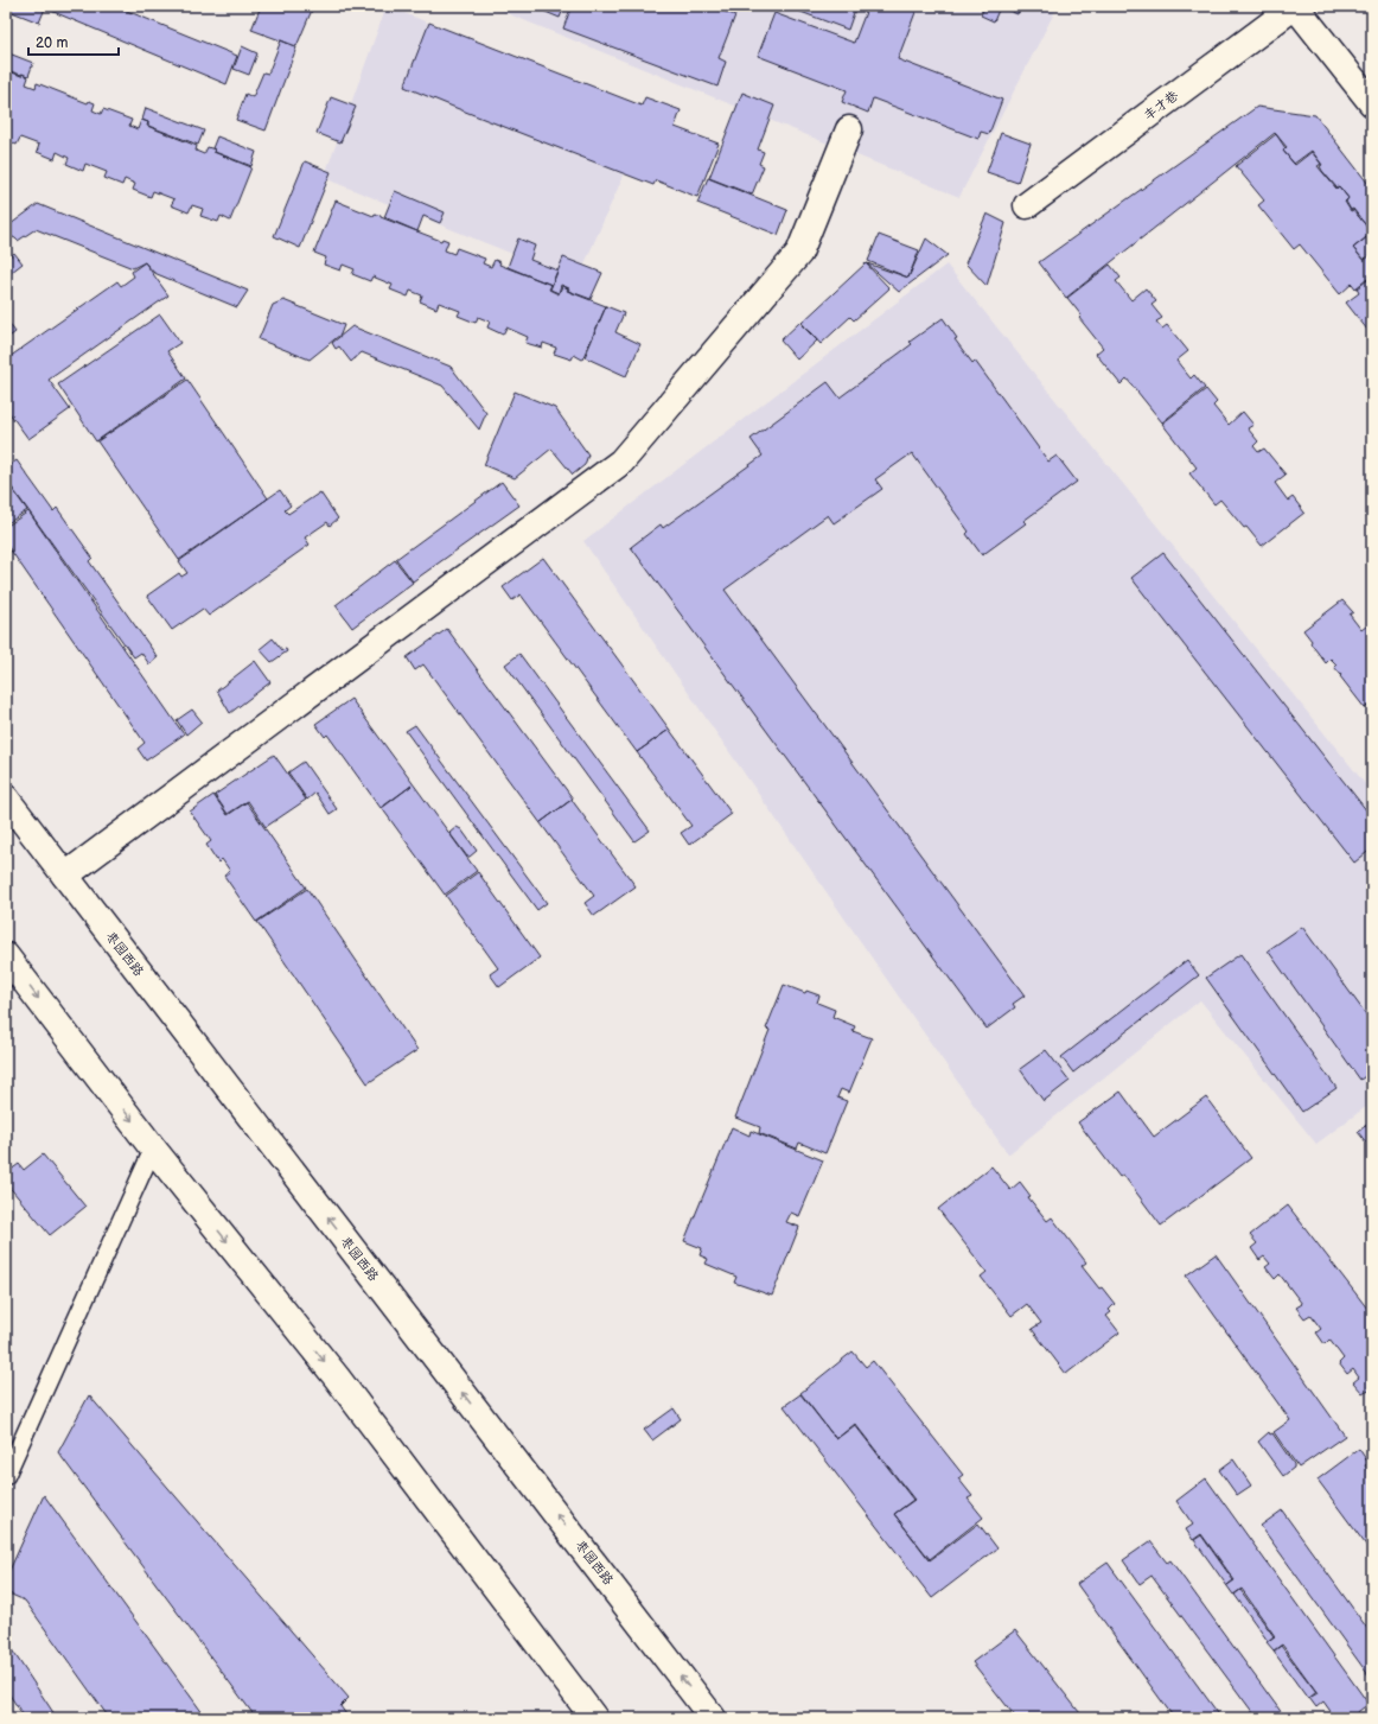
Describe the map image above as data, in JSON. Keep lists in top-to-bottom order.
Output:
{
  "streets": {
    "main road": ["丰才巷", "枣园西路"]
  },
  "scale_bar": "20 m"
}
